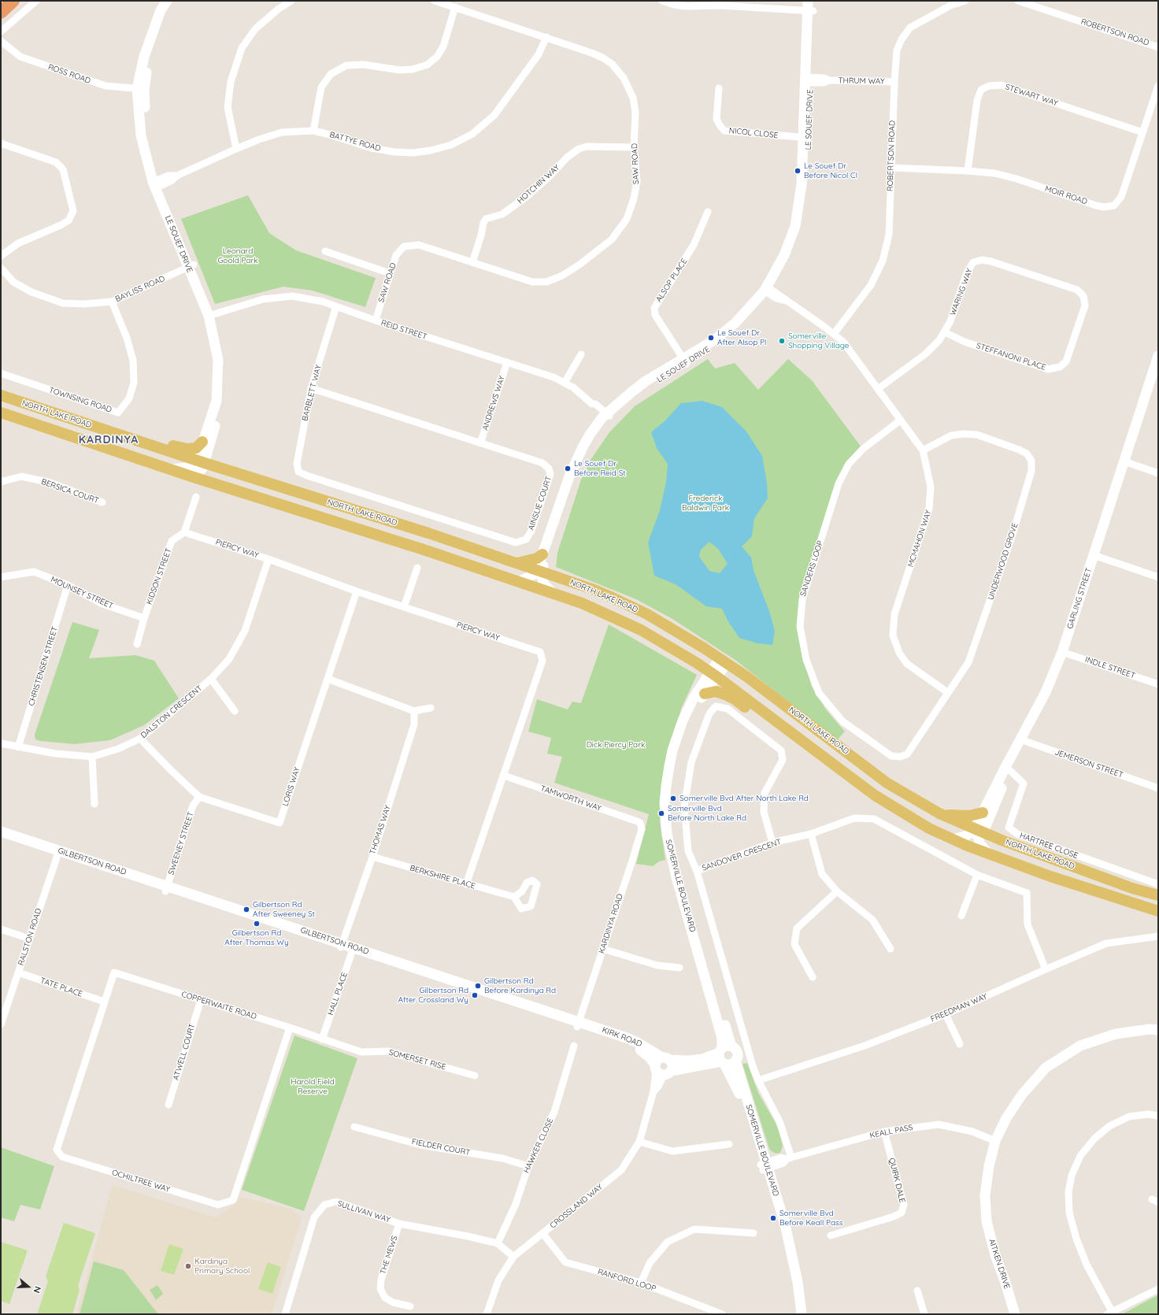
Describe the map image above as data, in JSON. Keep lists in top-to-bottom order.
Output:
{
  "streets": {
    "main road": ["NORTH LAKE ROAD"],
    "street": [
      "ROBERTSON ROAD",
      "ROSS ROAD",
      "THRUM WAY",
      "STEWART WAY",
      "LE SOUEF DRIVE",
      "NICOL CLOSE",
      "BATTYE ROAD",
      "SAW ROAD",
      "HOTCHIN WAY",
      "MOIR ROAD",
      "ALSOP PLACE",
      "BAYLISS ROAD",
      "WARING WAY",
      "REID STREET",
      "STEFFANONI PLACE",
      "BARBLETT WAY",
      "TOWNSING ROAD",
      "ANDREWS WAY",
      "BERSICA COURT",
      "AINSLIE COURT",
      "MCMAHON WAY",
      "PIERCY WAY",
      "UNDERWOOD GROVE",
      "SANDERS LOOP",
      "KIDSON STREET",
      "MOUNSEY STREET",
      "GARLING STREET",
      "CHRISTENSEN STREET",
      "INDLE STREET",
      "DALSTON CRESCENT",
      "JEMERSON STREET",
      "LORIS WAY",
      "TAMWORTH WAY",
      "THOMAS WAY",
      "SWEENEY STREET",
      "HARTREE CLOSE",
      "SANDOVER CRESCENT",
      "GILBERTSON ROAD",
      "BERKSHIRE PLACE",
      "SOMERVILLE BOULEVARD",
      "KARDINYA ROAD",
      "RALSTON ROAD",
      "TATE PLACE",
      "HALL PLACE",
      "COPPERWAITE ROAD",
      "FREEDMAN WAY",
      "KIRK ROAD",
      "ATWELL COURT",
      "SOMERSET RISE",
      "KEALL PASS",
      "HAWKER CLOSE",
      "FIELDER COURT",
      "QUIRK DALE",
      "OCHILTREE WAY",
      "CROSSLAND WAY",
      "SULLIVAN WAY",
      "THE MEWS",
      "AITKEN DRIVE",
      "RANFORD LOOP"
    ]
  },
  "crossings": [
    ["ROBERTSON ROAD", "THRUM WAY"],
    ["ROBERTSON ROAD", "MOIR ROAD"],
    ["ROBERTSON ROAD", "MCMAHON WAY"],
    ["ROSS ROAD", "LE SOUEF DRIVE"],
    ["THRUM WAY", "LE SOUEF DRIVE"],
    ["STEWART WAY", "MOIR ROAD"],
    ["LE SOUEF DRIVE", "NICOL CLOSE"],
    ["LE SOUEF DRIVE", "BATTYE ROAD"],
    ["LE SOUEF DRIVE", "ALSOP PLACE"],
    ["LE SOUEF DRIVE", "BAYLISS ROAD"],
    ["LE SOUEF DRIVE", "REID STREET"],
    ["LE SOUEF DRIVE", "NORTH LAKE ROAD"],
    ["LE SOUEF DRIVE", "MCMAHON WAY"],
    ["BATTYE ROAD", "SAW ROAD"],
    ["SAW ROAD", "HOTCHIN WAY"],
    ["SAW ROAD", "REID STREET"],
    ["BAYLISS ROAD", "TOWNSING ROAD"],
    ["WARING WAY", "STEFFANONI PLACE"],
    ["WARING WAY", "MCMAHON WAY"],
    ["REID STREET", "BARBLETT WAY"],
    ["REID STREET", "ANDREWS WAY"],
    ["BARBLETT WAY", "AINSLIE COURT"],
    ["ANDREWS WAY", "AINSLIE COURT"],
    ["NORTH LAKE ROAD", "GARLING STREET"],
    ["NORTH LAKE ROAD", "SOMERVILLE BOULEVARD"],
    ["MCMAHON WAY", "UNDERWOOD GROVE"],
    ["MCMAHON WAY", "SANDERS LOOP"],
    ["PIERCY WAY", "KIDSON STREET"],
    ["PIERCY WAY", "DALSTON CRESCENT"],
    ["PIERCY WAY", "LORIS WAY"],
    ["PIERCY WAY", "TAMWORTH WAY"],
    ["PIERCY WAY", "BERKSHIRE PLACE"],
    ["UNDERWOOD GROVE", "SANDERS LOOP"],
    ["KIDSON STREET", "MOUNSEY STREET"],
    ["MOUNSEY STREET", "CHRISTENSEN STREET"],
    ["GARLING STREET", "INDLE STREET"],
    ["GARLING STREET", "JEMERSON STREET"],
    ["GARLING STREET", "HARTREE CLOSE"],
    ["CHRISTENSEN STREET", "DALSTON CRESCENT"],
    ["DALSTON CRESCENT", "LORIS WAY"],
    ["LORIS WAY", "SWEENEY STREET"],
    ["TAMWORTH WAY", "KARDINYA ROAD"],
    ["THOMAS WAY", "GILBERTSON ROAD"],
    ["THOMAS WAY", "BERKSHIRE PLACE"],
    ["SWEENEY STREET", "GILBERTSON ROAD"],
    ["SANDOVER CRESCENT", "FREEDMAN WAY"],
    ["SANDOVER CRESCENT", "KEALL PASS"],
    ["GILBERTSON ROAD", "KARDINYA ROAD"],
    ["GILBERTSON ROAD", "RALSTON ROAD"],
    ["GILBERTSON ROAD", "HALL PLACE"],
    ["GILBERTSON ROAD", "KIRK ROAD"],
    ["SOMERVILLE BOULEVARD", "KIRK ROAD"],
    ["SOMERVILLE BOULEVARD", "KEALL PASS"],
    ["KARDINYA ROAD", "KIRK ROAD"],
    ["RALSTON ROAD", "TATE PLACE"],
    ["TATE PLACE", "OCHILTREE WAY"],
    ["HALL PLACE", "COPPERWAITE ROAD"],
    ["HALL PLACE", "SOMERSET RISE"],
    ["COPPERWAITE ROAD", "ATWELL COURT"],
    ["COPPERWAITE ROAD", "SOMERSET RISE"],
    ["COPPERWAITE ROAD", "OCHILTREE WAY"],
    ["KIRK ROAD", "CROSSLAND WAY"],
    ["KEALL PASS", "QUIRK DALE"],
    ["KEALL PASS", "AITKEN DRIVE"],
    ["HAWKER CLOSE", "FIELDER COURT"],
    ["HAWKER CLOSE", "SULLIVAN WAY"],
    ["CROSSLAND WAY", "SULLIVAN WAY"],
    ["CROSSLAND WAY", "RANFORD LOOP"],
    ["SULLIVAN WAY", "THE MEWS"]
  ],
  "districts": ["KARDINYA"],
  "parks": [
    "Leonard Goold Park",
    "Frederick Baldwin Park",
    "Dick Piercy Park",
    "Harold Field Reserve"
  ],
  "places": [
    "Le Souef Dr Before Nicol Cl",
    "Le Souef Dr After Alsop Pl",
    "Somerville Shopping Village",
    "Le Souef Dr Before Reid St",
    "Somerville Bvd After North Lake Rd",
    "Somerville Bvd Before North Lake Rd",
    "Gilbertson Rd After Sweeney St",
    "Gilbertson Rd After Thomas Wy",
    "Gilbertson Rd Before Kardinya Rd",
    "Gilbertson Rd After Crossland Wy",
    "Somerville Bvd Before Keall Pass",
    "Kardinya Primary School"
  ],
  "north": "right"
}
